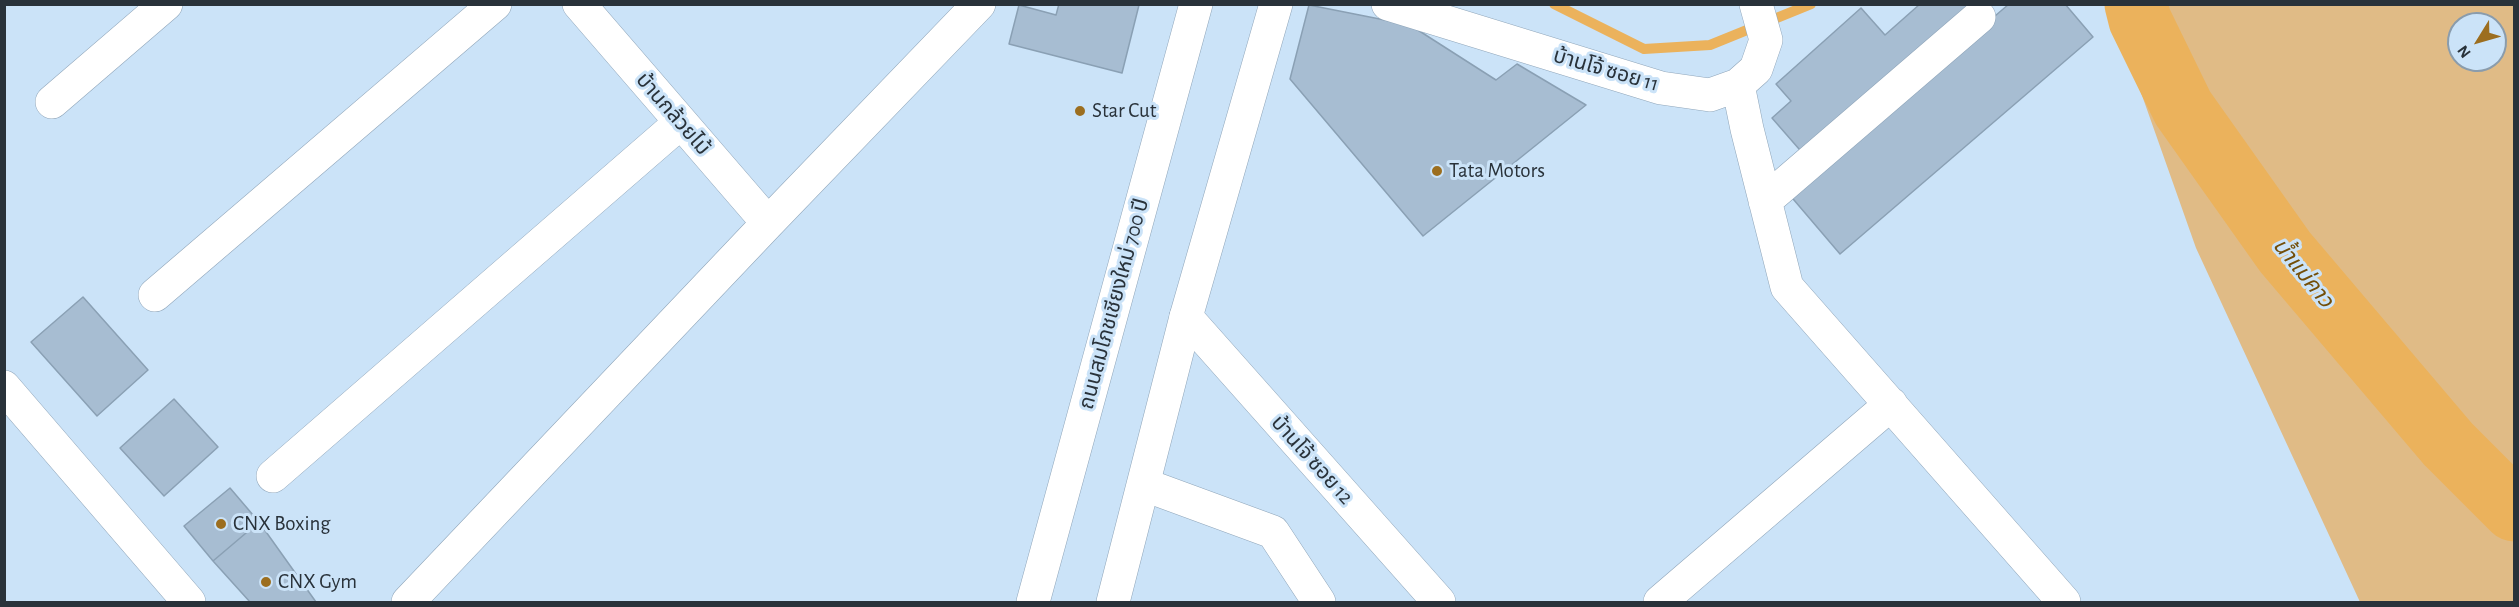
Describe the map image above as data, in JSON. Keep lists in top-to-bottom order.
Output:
{
  "streets": {
    "street": [
      "บ้านโจ้ ซอย 11",
      "บ้านกล้วยไม้",
      "ถนนสมโภชเชียงใหม่ 700 ปี",
      "บ้านโจ้ ซอย 12"
    ]
  },
  "water": ["น้ำแม่คาว"],
  "places": [
    "Star Cut",
    "Tata Motors",
    "CNX Boxing",
    "CNX Gym"
  ],
  "north": "bottom left"
}
